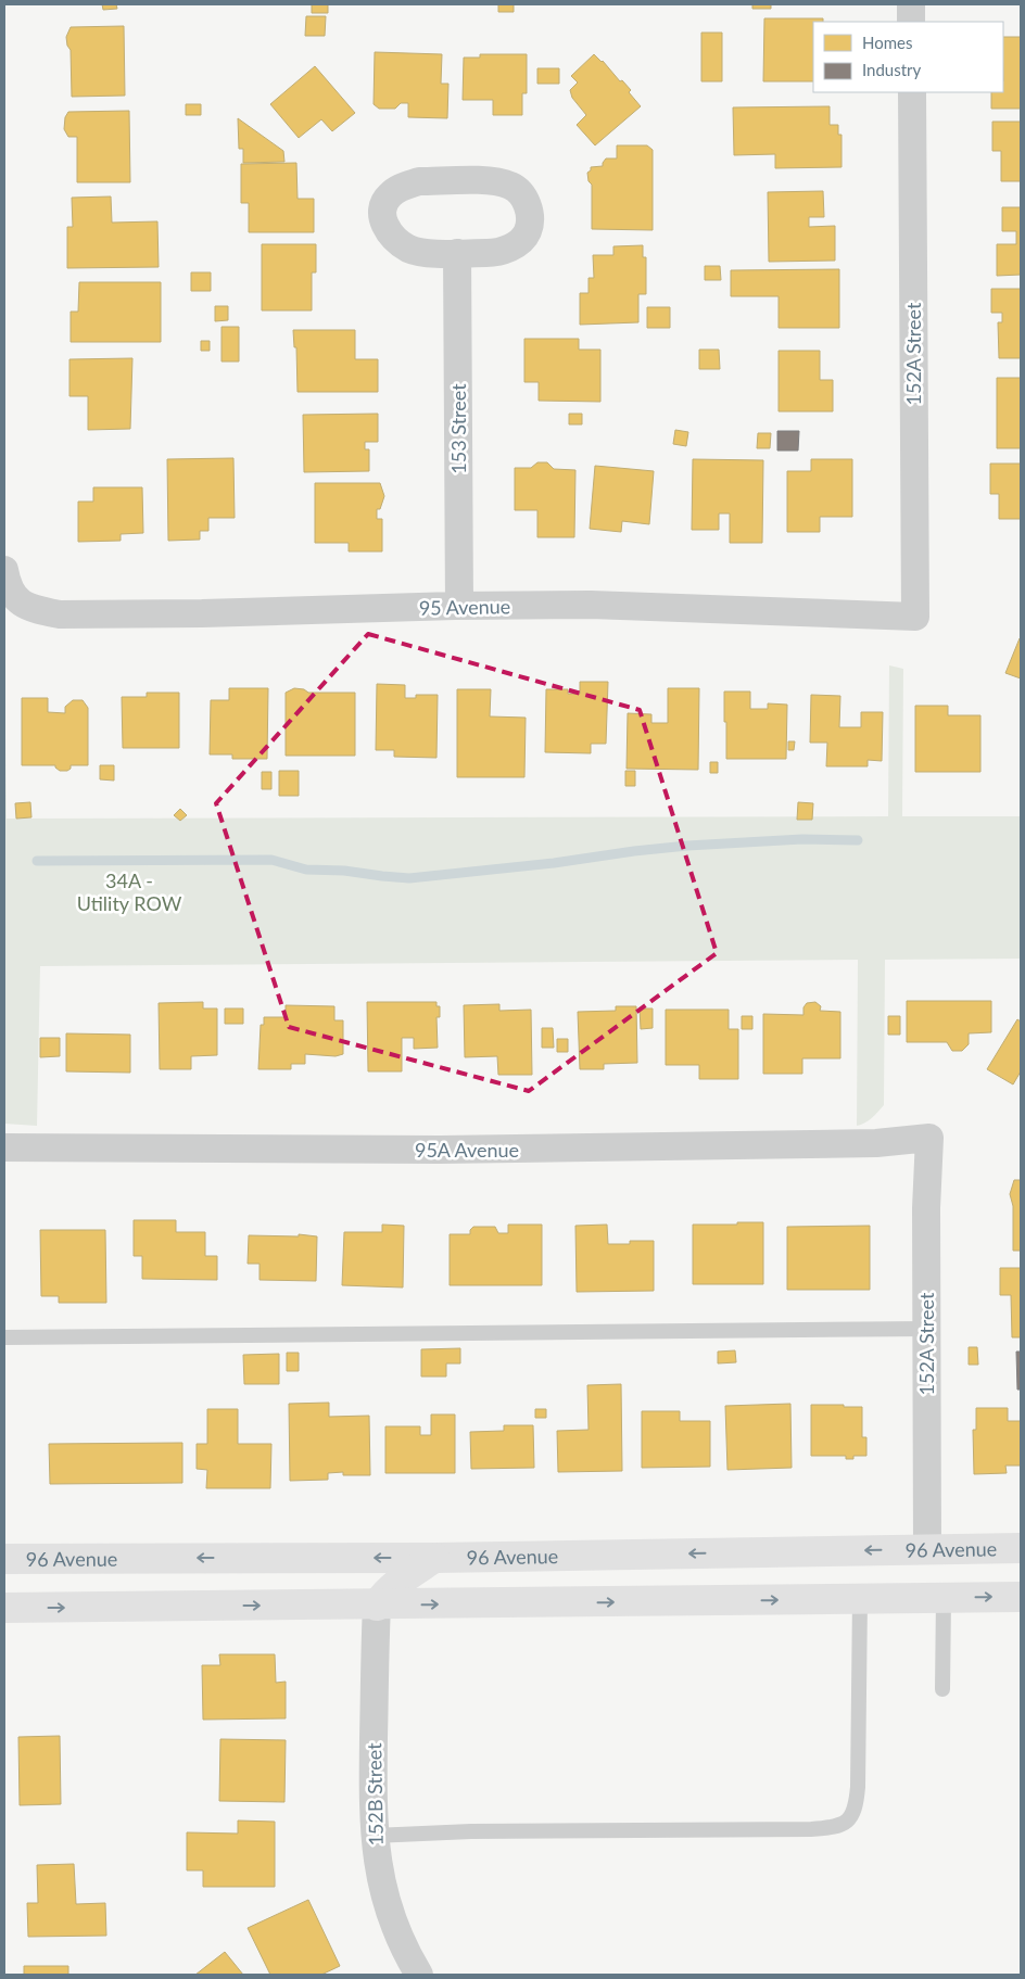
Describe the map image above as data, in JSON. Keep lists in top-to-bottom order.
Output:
{
  "streets": {
    "main road": ["96 Avenue"],
    "street": [
      "152A Street",
      "153 Street",
      "95 Avenue",
      "95A Avenue",
      "152B Street"
    ]
  },
  "crossings": [
    ["152A Street", "95 Avenue"],
    ["152A Street", "95A Avenue"],
    ["152A Street", "96 Avenue"],
    ["153 Street", "95 Avenue"]
  ],
  "parks": ["34A - Utility ROW"],
  "legend": ["Homes", "Industry"]
}
